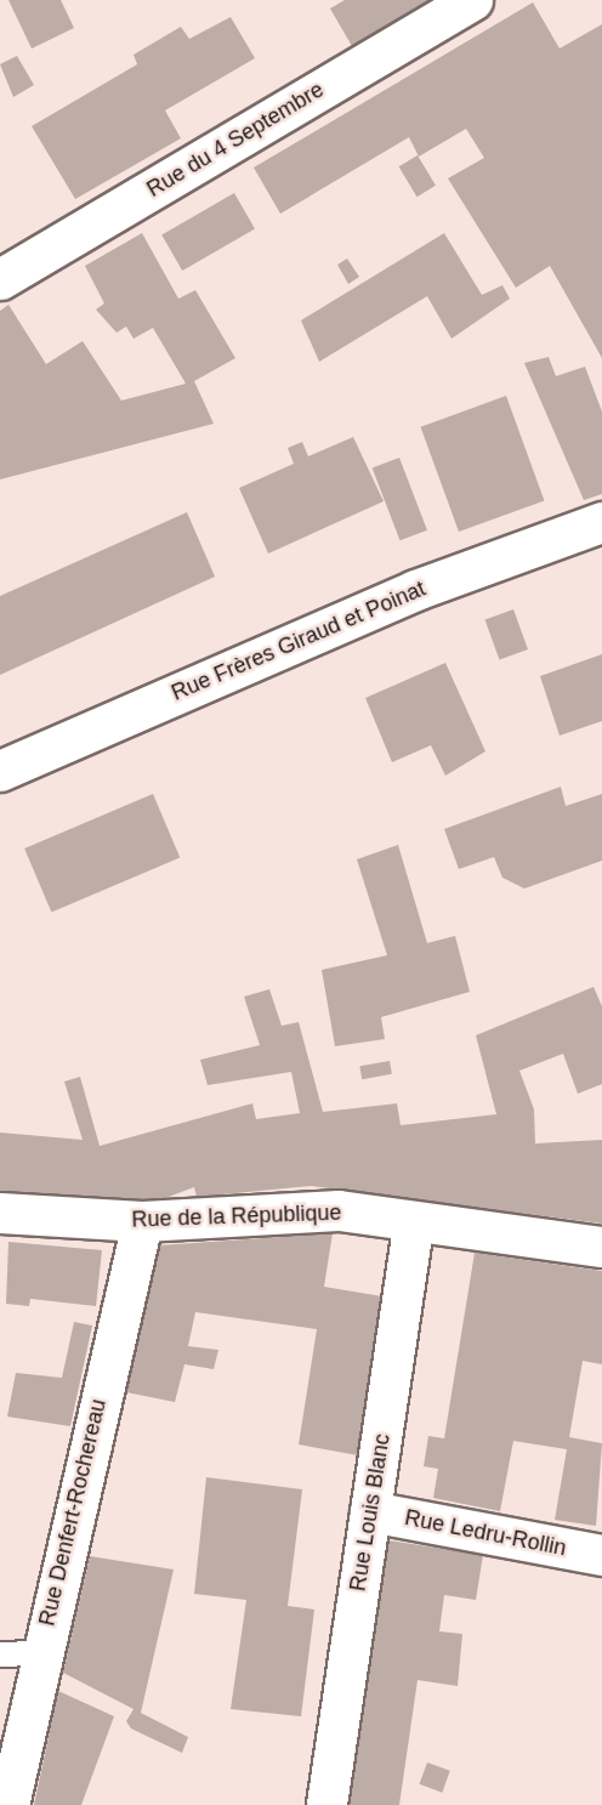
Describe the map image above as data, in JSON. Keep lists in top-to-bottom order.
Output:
{
  "streets": {
    "street": [
      "Rue du 4 Septembre",
      "Rue Frères Giraud et Poinat",
      "Rue de la République",
      "Rue Denfert-Rochereau",
      "Rue Louis Blanc",
      "Rue Ledru-Rollin"
    ]
  },
  "crossings": [
    ["Rue de la République", "Rue Denfert-Rochereau"],
    ["Rue de la République", "Rue Louis Blanc"],
    ["Rue Louis Blanc", "Rue Ledru-Rollin"]
  ]
}
